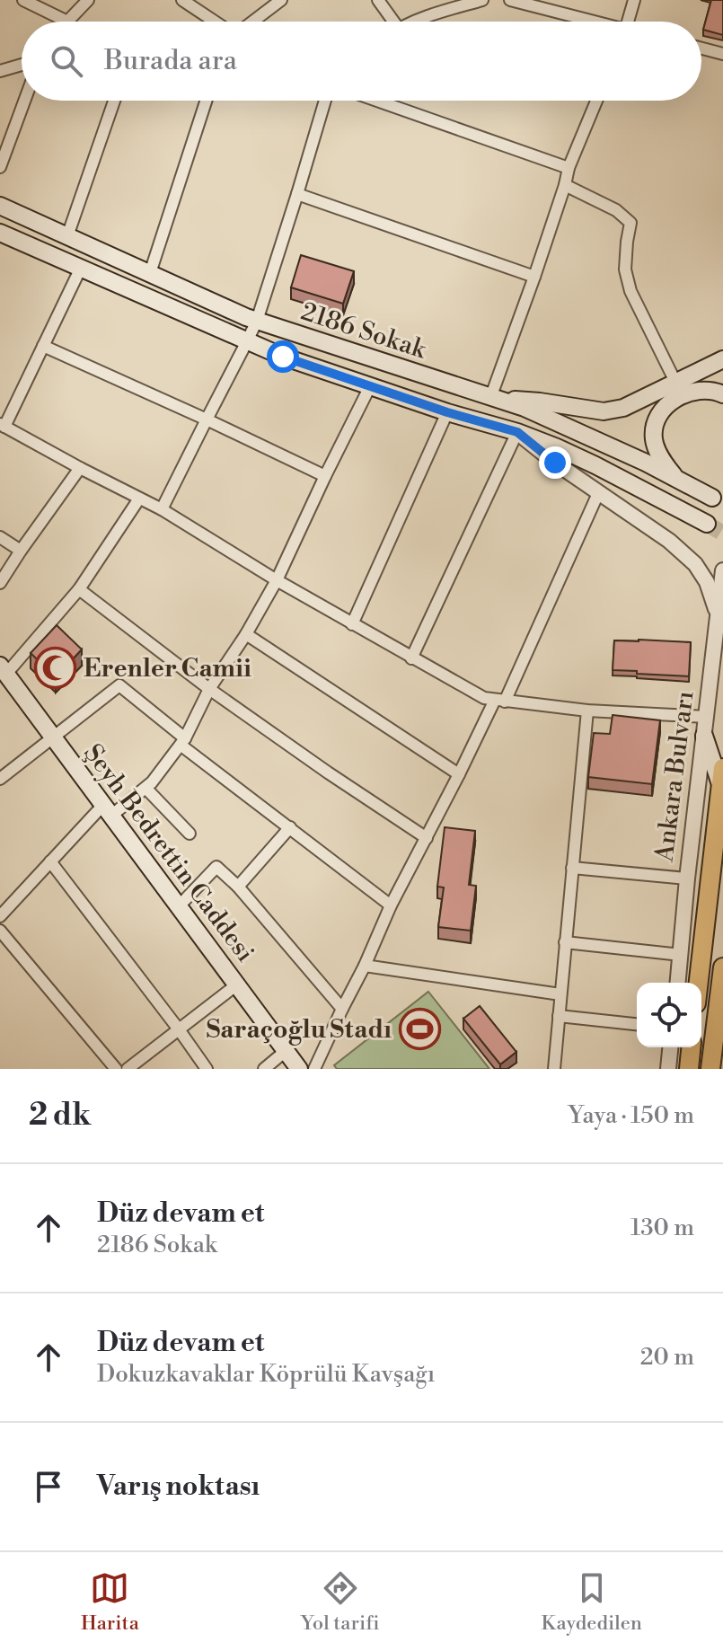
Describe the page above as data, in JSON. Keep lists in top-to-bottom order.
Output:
{
  "streets": {
    "main road": ["2186 Sokak", "Ankara Bulvarı", "Şeyh Bedrettin Caddesi"]
  },
  "places": {
    "mosque": ["Erenler Camii"],
    "sports": ["Saraçoğlu Stadı"]
  },
  "page": {
    "search": "Burada ara",
    "heading": ["2 dk", "Yaya · 150 m"],
    "list": [
      ["Düz devam et", "2186 Sokak", "130 m"],
      ["Düz devam et", "Dokuzkavaklar Köprülü Kavşağı", "20 m"],
      "Varış noktası"
    ],
    "nav": ["Harita", "Yol tarifi", "Kaydedilen"]
  }
}
